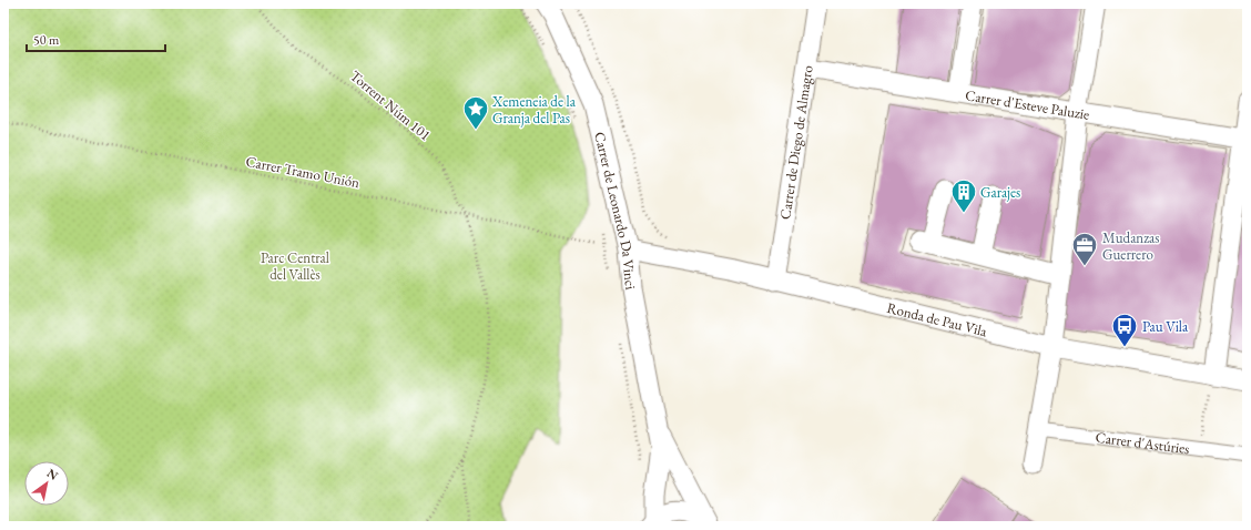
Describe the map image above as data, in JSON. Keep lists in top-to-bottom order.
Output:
{
  "streets": {
    "street": [
      "Carrer d'Esteve Paluzie",
      "Carrer de Diego de Almagro",
      "Carrer de Leonardo Da Vinci",
      "Ronda de Pau Vila",
      "Carrer d'Astúries"
    ],
    "path": ["Torrent Núm 101", "Carrer Tramo Unión"]
  },
  "crossings": [
    ["Carrer d'Esteve Paluzie", "Carrer de Diego de Almagro"],
    ["Torrent Núm 101", "Carrer Tramo Unión"],
    ["Carrer de Diego de Almagro", "Ronda de Pau Vila"],
    ["Carrer de Leonardo Da Vinci", "Ronda de Pau Vila"]
  ],
  "parks": ["Parc Central del Vallès"],
  "places": {
    "place": ["Xemeneia de la Granja del Pas"],
    "building": ["Garajes"],
    "office": ["Mudanzas Guerrero"],
    "bus stop": ["Pau Vila"]
  },
  "scale_bar": "50 m",
  "north": "top right"
}
